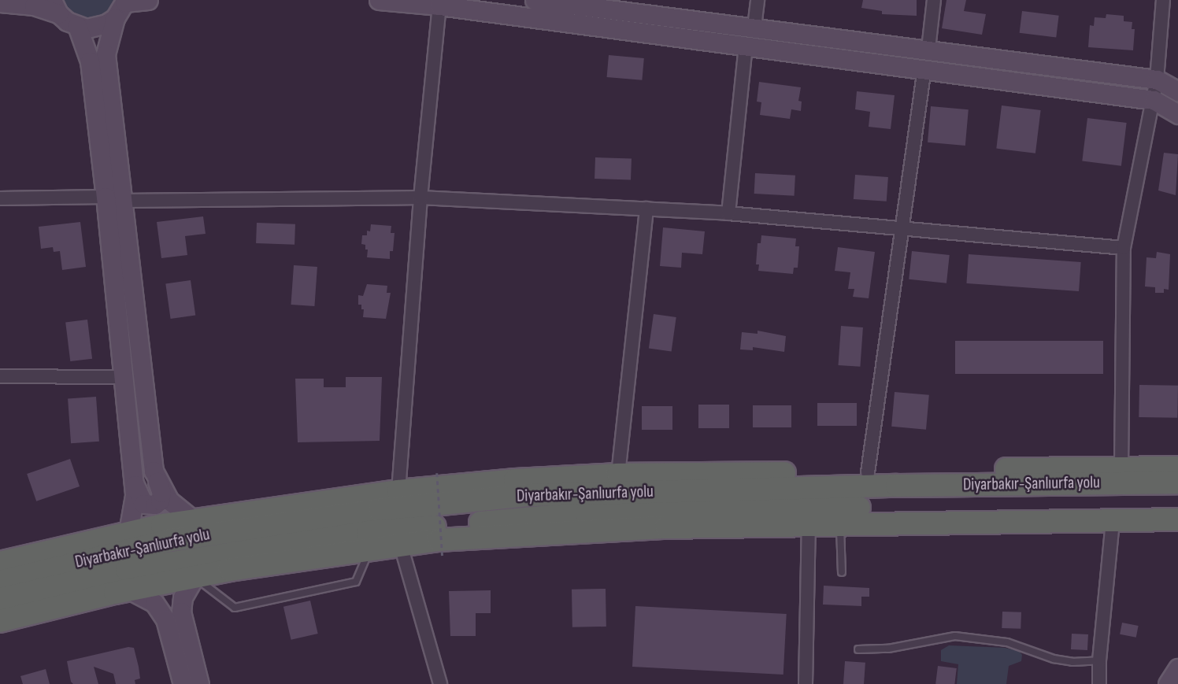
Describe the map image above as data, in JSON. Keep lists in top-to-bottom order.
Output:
{
  "streets": {
    "highway": ["Diyarbakır-Şanlıurfa yolu"]
  }
}
